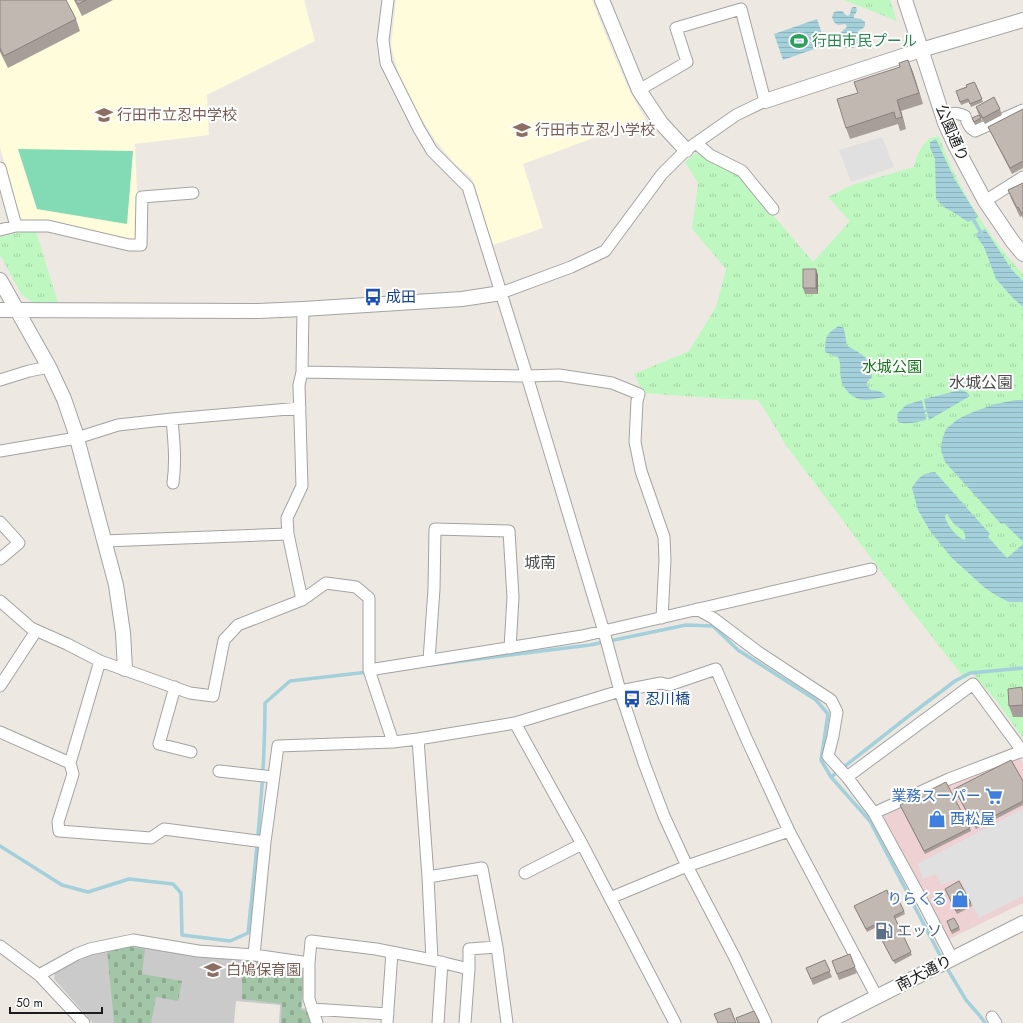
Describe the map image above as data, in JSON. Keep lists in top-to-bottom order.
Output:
{
  "streets": {
    "street": ["公園通り", "南大通り"]
  },
  "districts": ["水城公園", "城南"],
  "parks": ["水城公園"],
  "places": {
    "sports": ["行田市民プール"],
    "school or university": ["行田市立忍中学校", "行田市立忍小学校", "白鳩保育園"],
    "bus stop": ["成田", "忍川橋"],
    "supermarket": ["業務スーパー"],
    "shop": ["西松屋", "りらくる"],
    "fuel station": ["エッソ"]
  },
  "scale_bar": "50 m"
}
